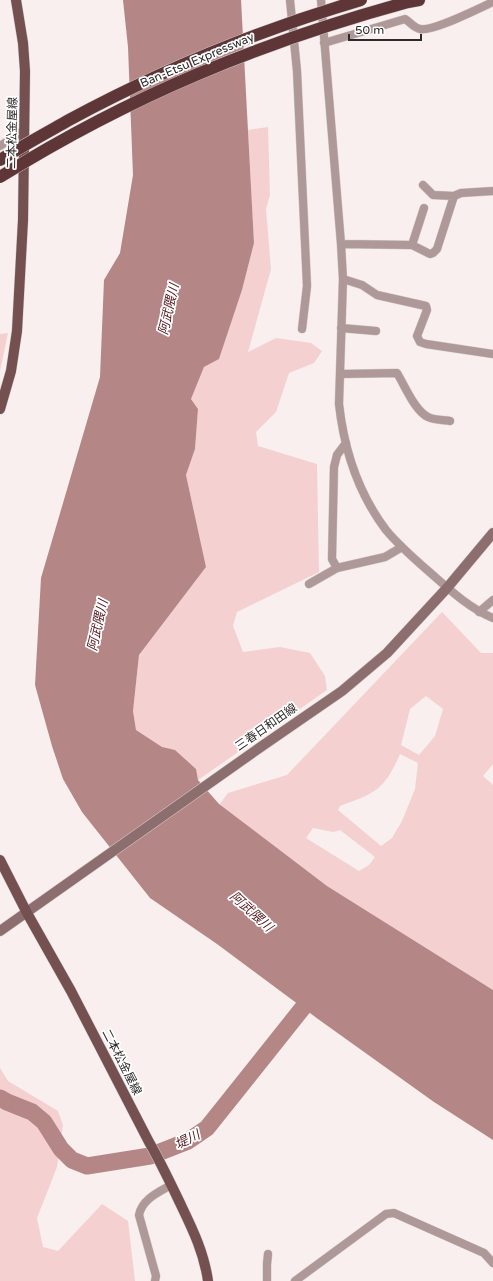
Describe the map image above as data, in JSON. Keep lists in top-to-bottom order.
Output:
{
  "streets": {
    "highway": ["Ban-Etsu Expressway"],
    "main road": ["二本松金屋線", "三春日和田線"]
  },
  "crossings": [
    ["二本松金屋線", "三春日和田線"]
  ],
  "water": ["阿武隈川", "堤川"],
  "scale_bar": "50 m"
}
